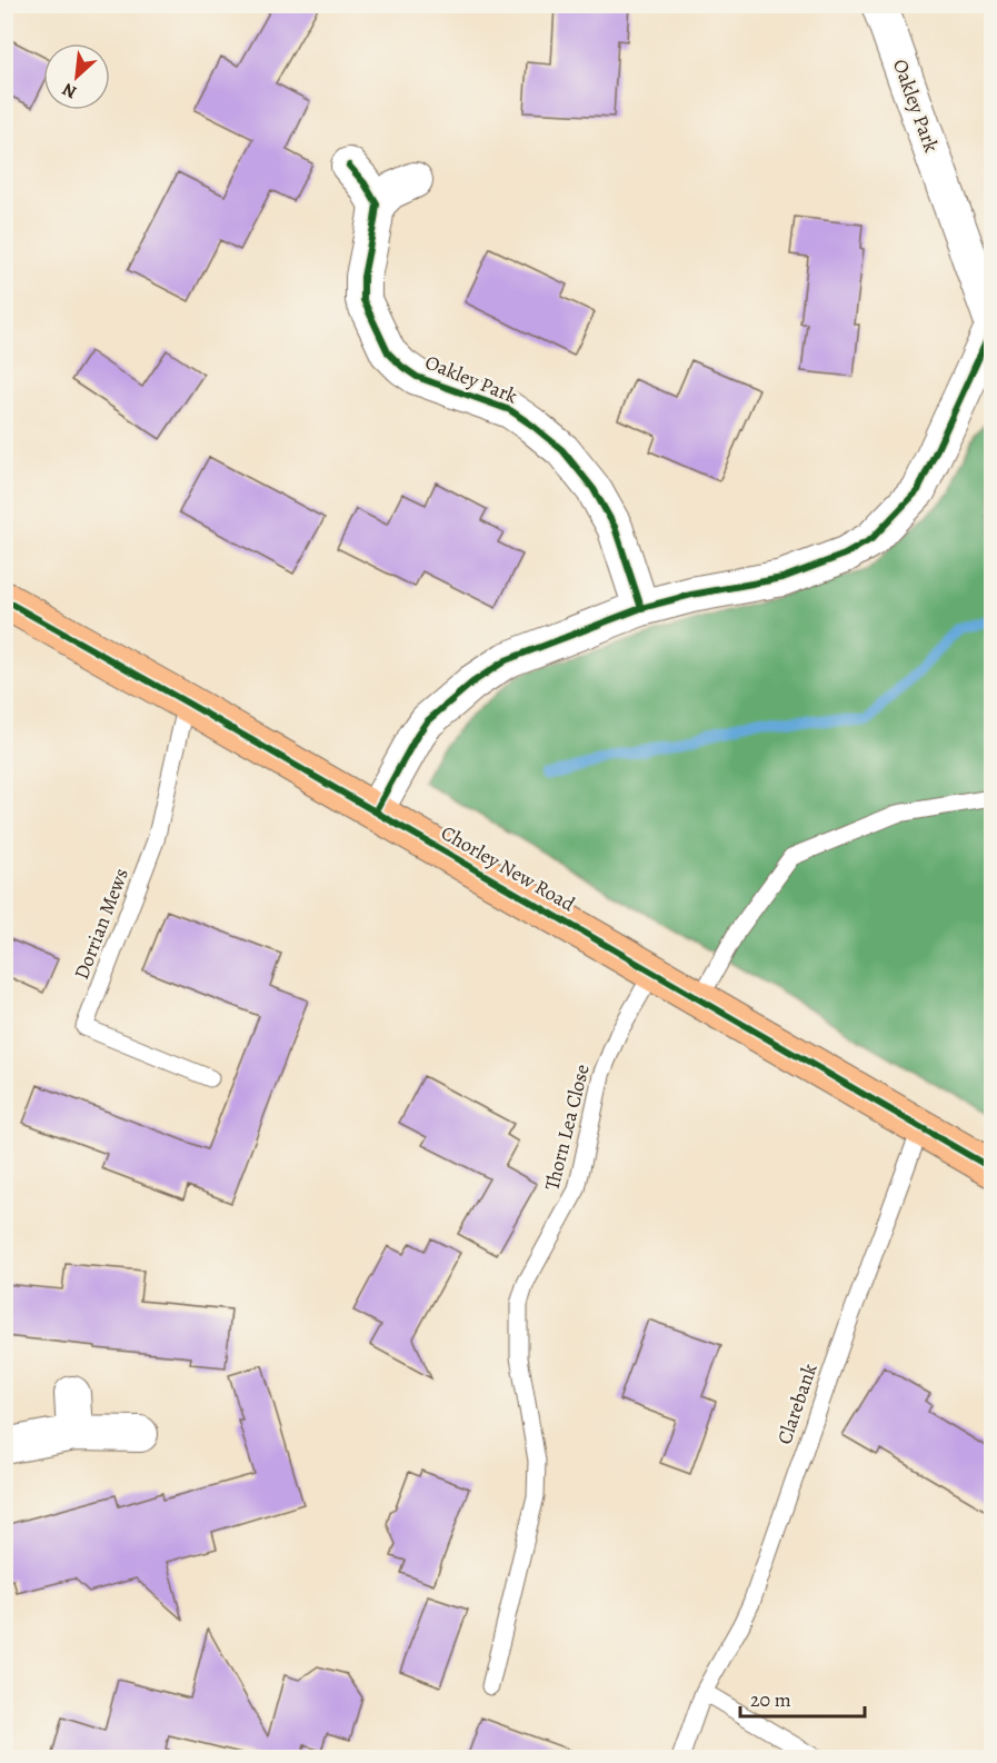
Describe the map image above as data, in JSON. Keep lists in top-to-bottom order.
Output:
{
  "streets": {
    "main road": ["Chorley New Road"],
    "street": ["Oakley Park"],
    "lane": ["Dorrian Mews", "Thorn Lea Close", "Clarebank"]
  },
  "crossings": [
    ["Chorley New Road", "Dorrian Mews"],
    ["Chorley New Road", "Thorn Lea Close"],
    ["Chorley New Road", "Clarebank"]
  ],
  "scale_bar": "20 m",
  "north": "bottom left"
}
